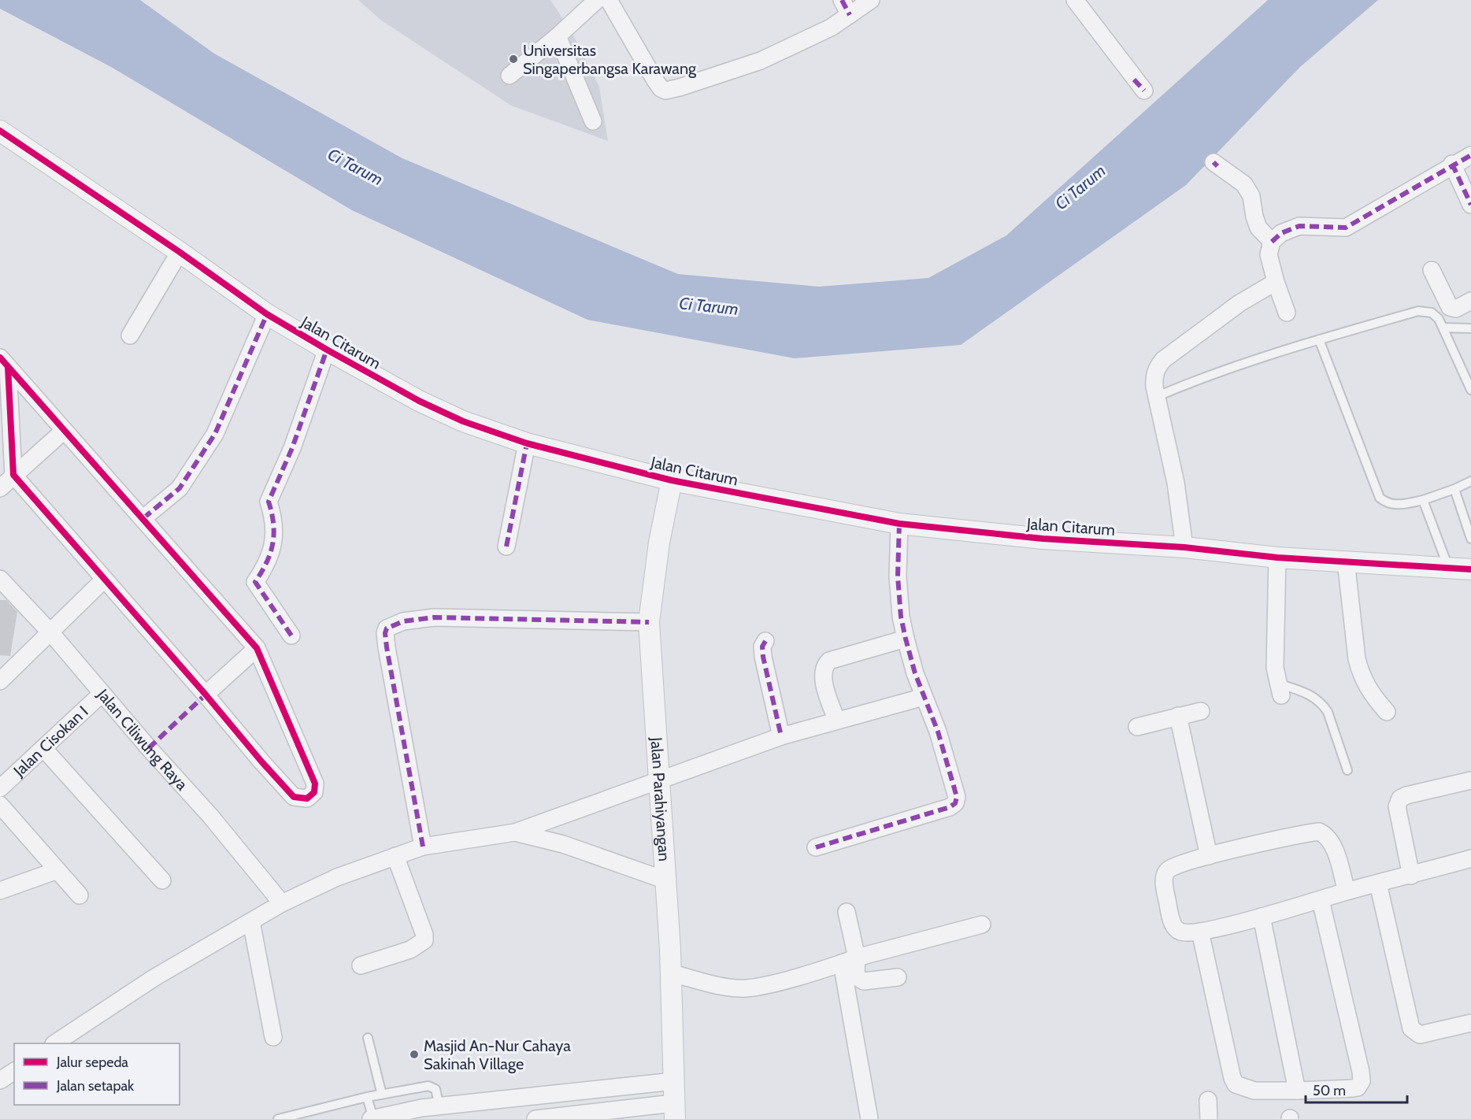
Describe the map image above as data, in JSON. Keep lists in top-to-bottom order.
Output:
{
  "streets": {
    "street": [
      "Jalan Citarum",
      "Jalan Ciliwung Raya",
      "Jalan Cisokan I",
      "Jalan Parahiyangan"
    ]
  },
  "crossings": [
    ["Jalan Citarum", "Jalan Parahiyangan"],
    ["Jalan Ciliwung Raya", "Jalan Cisokan I"]
  ],
  "water": ["Ci Tarum"],
  "places": ["Universitas Singaperbangsa Karawang", "Masjid An-Nur Cahaya Sakinah Village"],
  "legend": ["Jalur sepeda", "Jalan setapak"],
  "scale_bar": "50 m"
}
